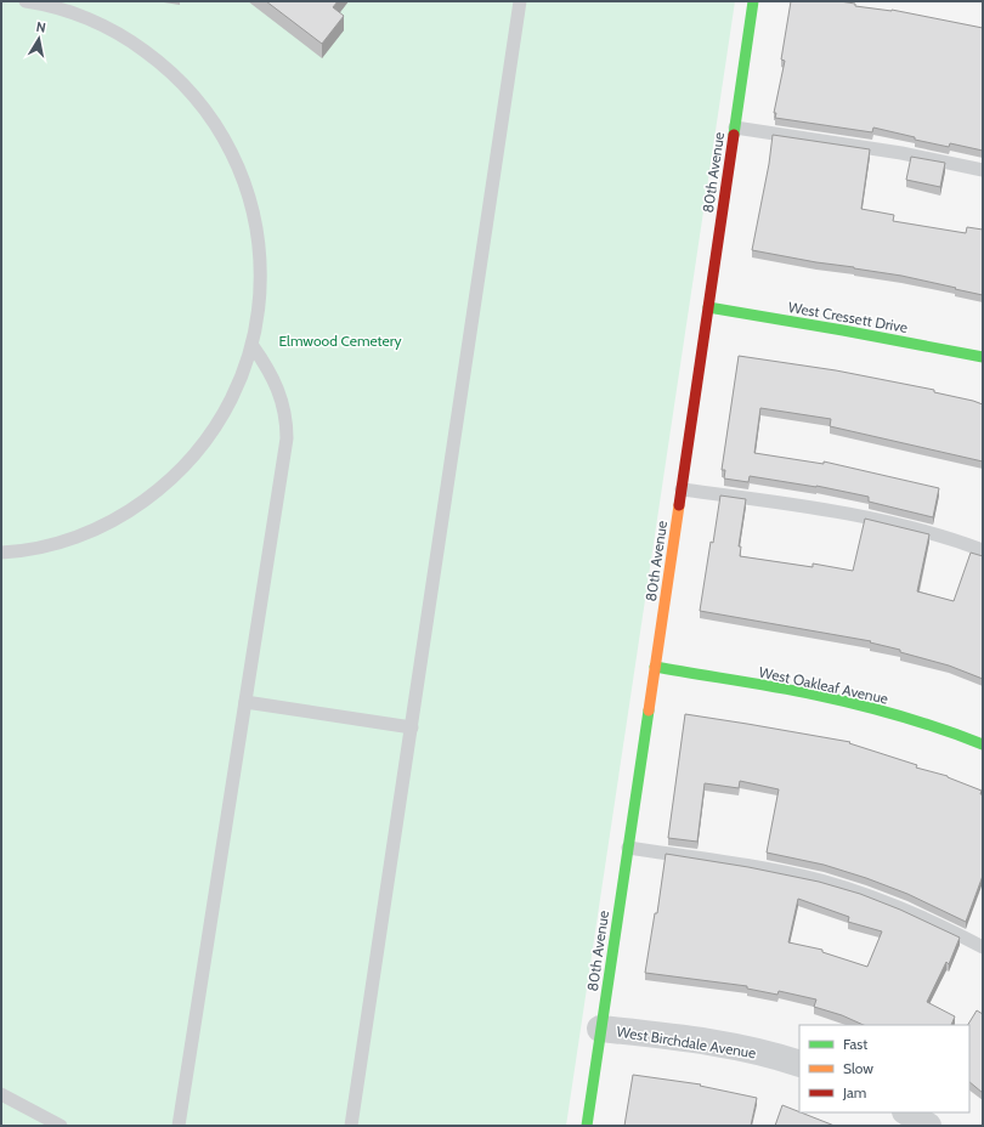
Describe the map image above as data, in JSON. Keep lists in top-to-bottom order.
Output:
{
  "streets": {
    "street": [
      "80th Avenue",
      "West Cressett Drive",
      "West Oakleaf Avenue",
      "West Birchdale Avenue"
    ]
  },
  "crossings": [
    ["80th Avenue", "West Cressett Drive"],
    ["80th Avenue", "West Oakleaf Avenue"],
    ["80th Avenue", "West Birchdale Avenue"]
  ],
  "parks": ["Elmwood Cemetery"],
  "legend": ["Fast", "Slow", "Jam"],
  "north": "top"
}
